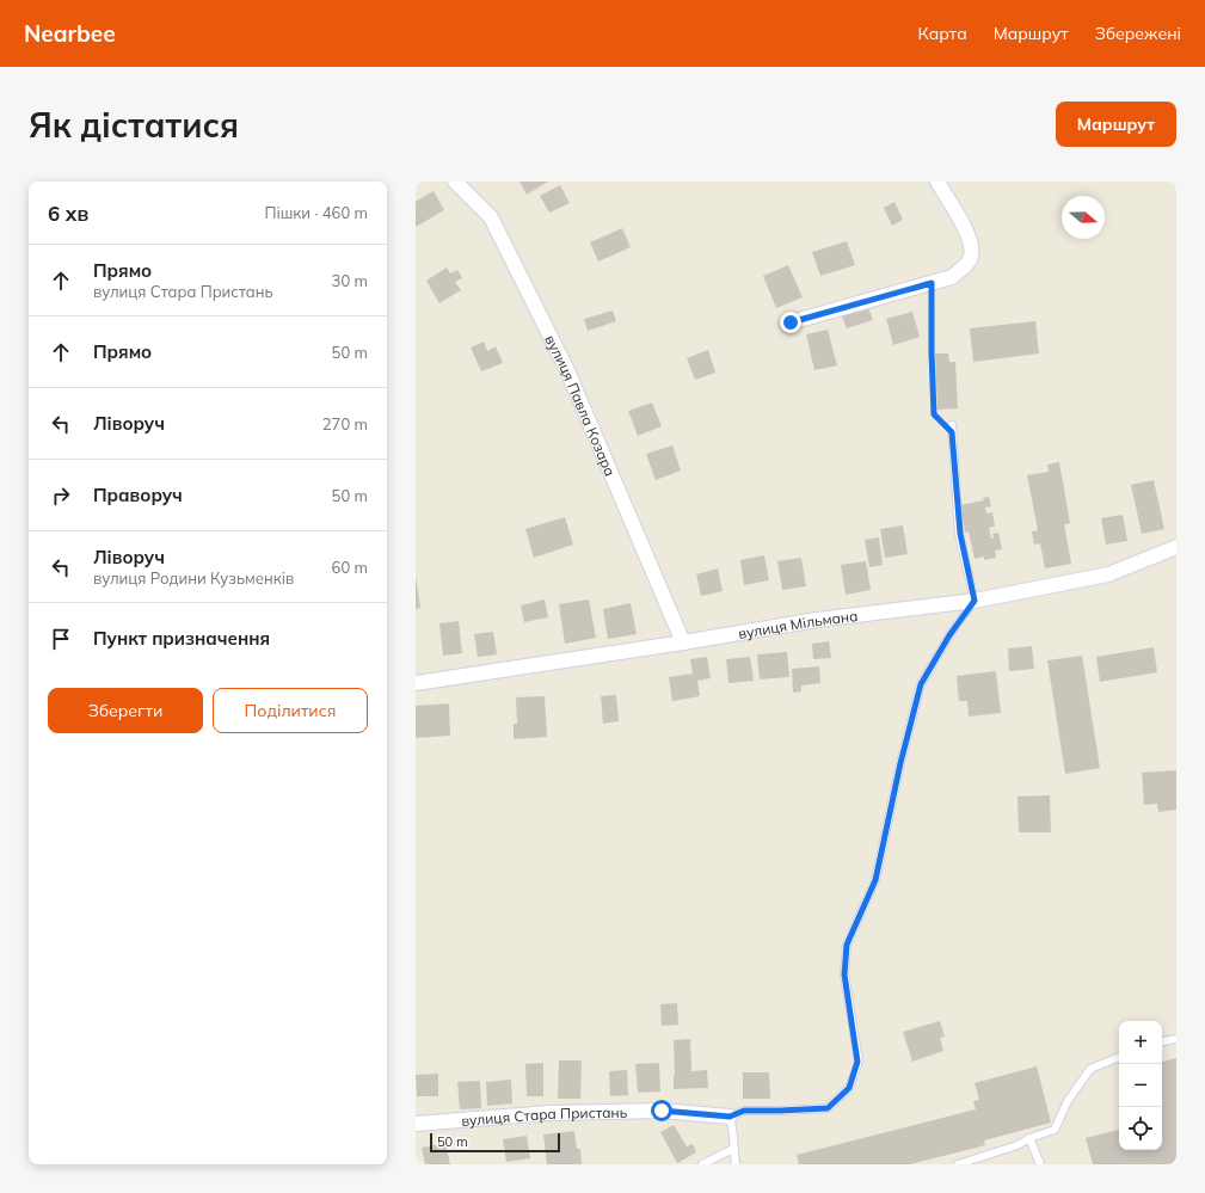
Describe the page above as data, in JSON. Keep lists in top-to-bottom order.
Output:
{
  "streets": {
    "street": ["вулиця Павла Козара", "вулиця Мільмана", "вулиця Стара Пристань"]
  },
  "crossings": [
    ["вулиця Павла Козара", "вулиця Мільмана"]
  ],
  "scale_bar": "50 m",
  "north": "right",
  "page": {
    "header": "Nearbee",
    "nav": ["Карта", "Маршрут", "Збережені"],
    "buttons": [
      "Маршрут",
      ["Зберегти", "Поділитися"]
    ],
    "title": "Як дістатися",
    "heading": ["6 хв", "Пішки · 460 m"],
    "list": [
      ["Прямо", "вулиця Стара Пристань", "30 m"],
      ["Прямо", "50 m"],
      ["Ліворуч", "270 m"],
      ["Праворуч", "50 m"],
      ["Ліворуч", "вулиця Родини Кузьменків", "60 m"],
      "Пункт призначення"
    ],
    "map_buttons": ["+", "−"],
    "scale": "50 m"
  }
}
